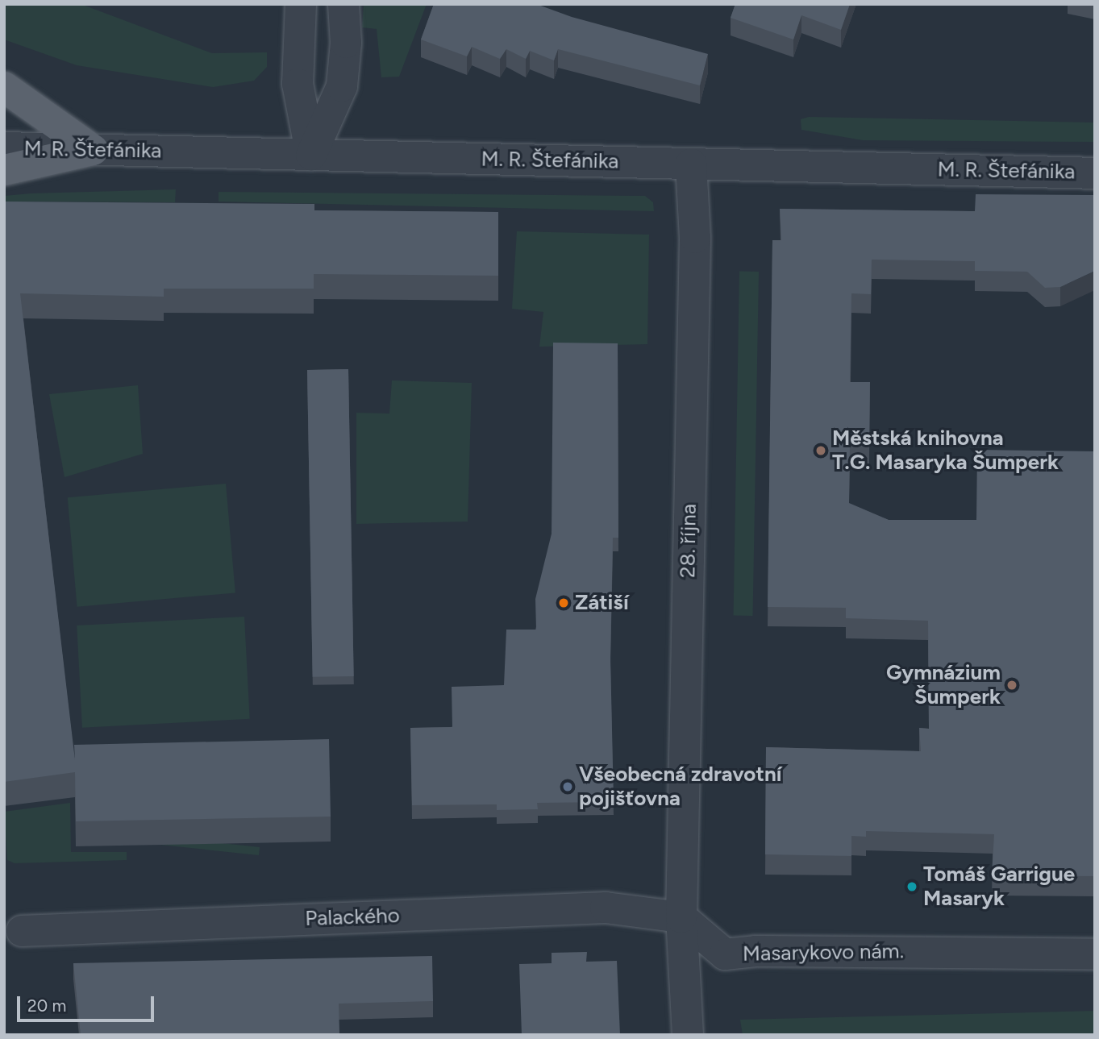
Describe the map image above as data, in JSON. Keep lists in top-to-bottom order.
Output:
{
  "streets": {
    "street": [
      "M. R. Štefánika",
      "28. října",
      "Palackého",
      "Masarykovo nám."
    ]
  },
  "crossings": [
    ["M. R. Štefánika", "28. října"],
    ["28. října", "Palackého"],
    ["28. října", "Masarykovo nám."],
    ["Palackého", "Masarykovo nám."]
  ],
  "places": [
    "Městská knihovna T.G. Masaryka Šumperk",
    "Zátiší",
    "Gymnázium Šumperk",
    "Všeobecná zdravotní pojišťovna",
    "Tomáš Garrigue Masaryk"
  ],
  "scale_bar": "20 m"
}
